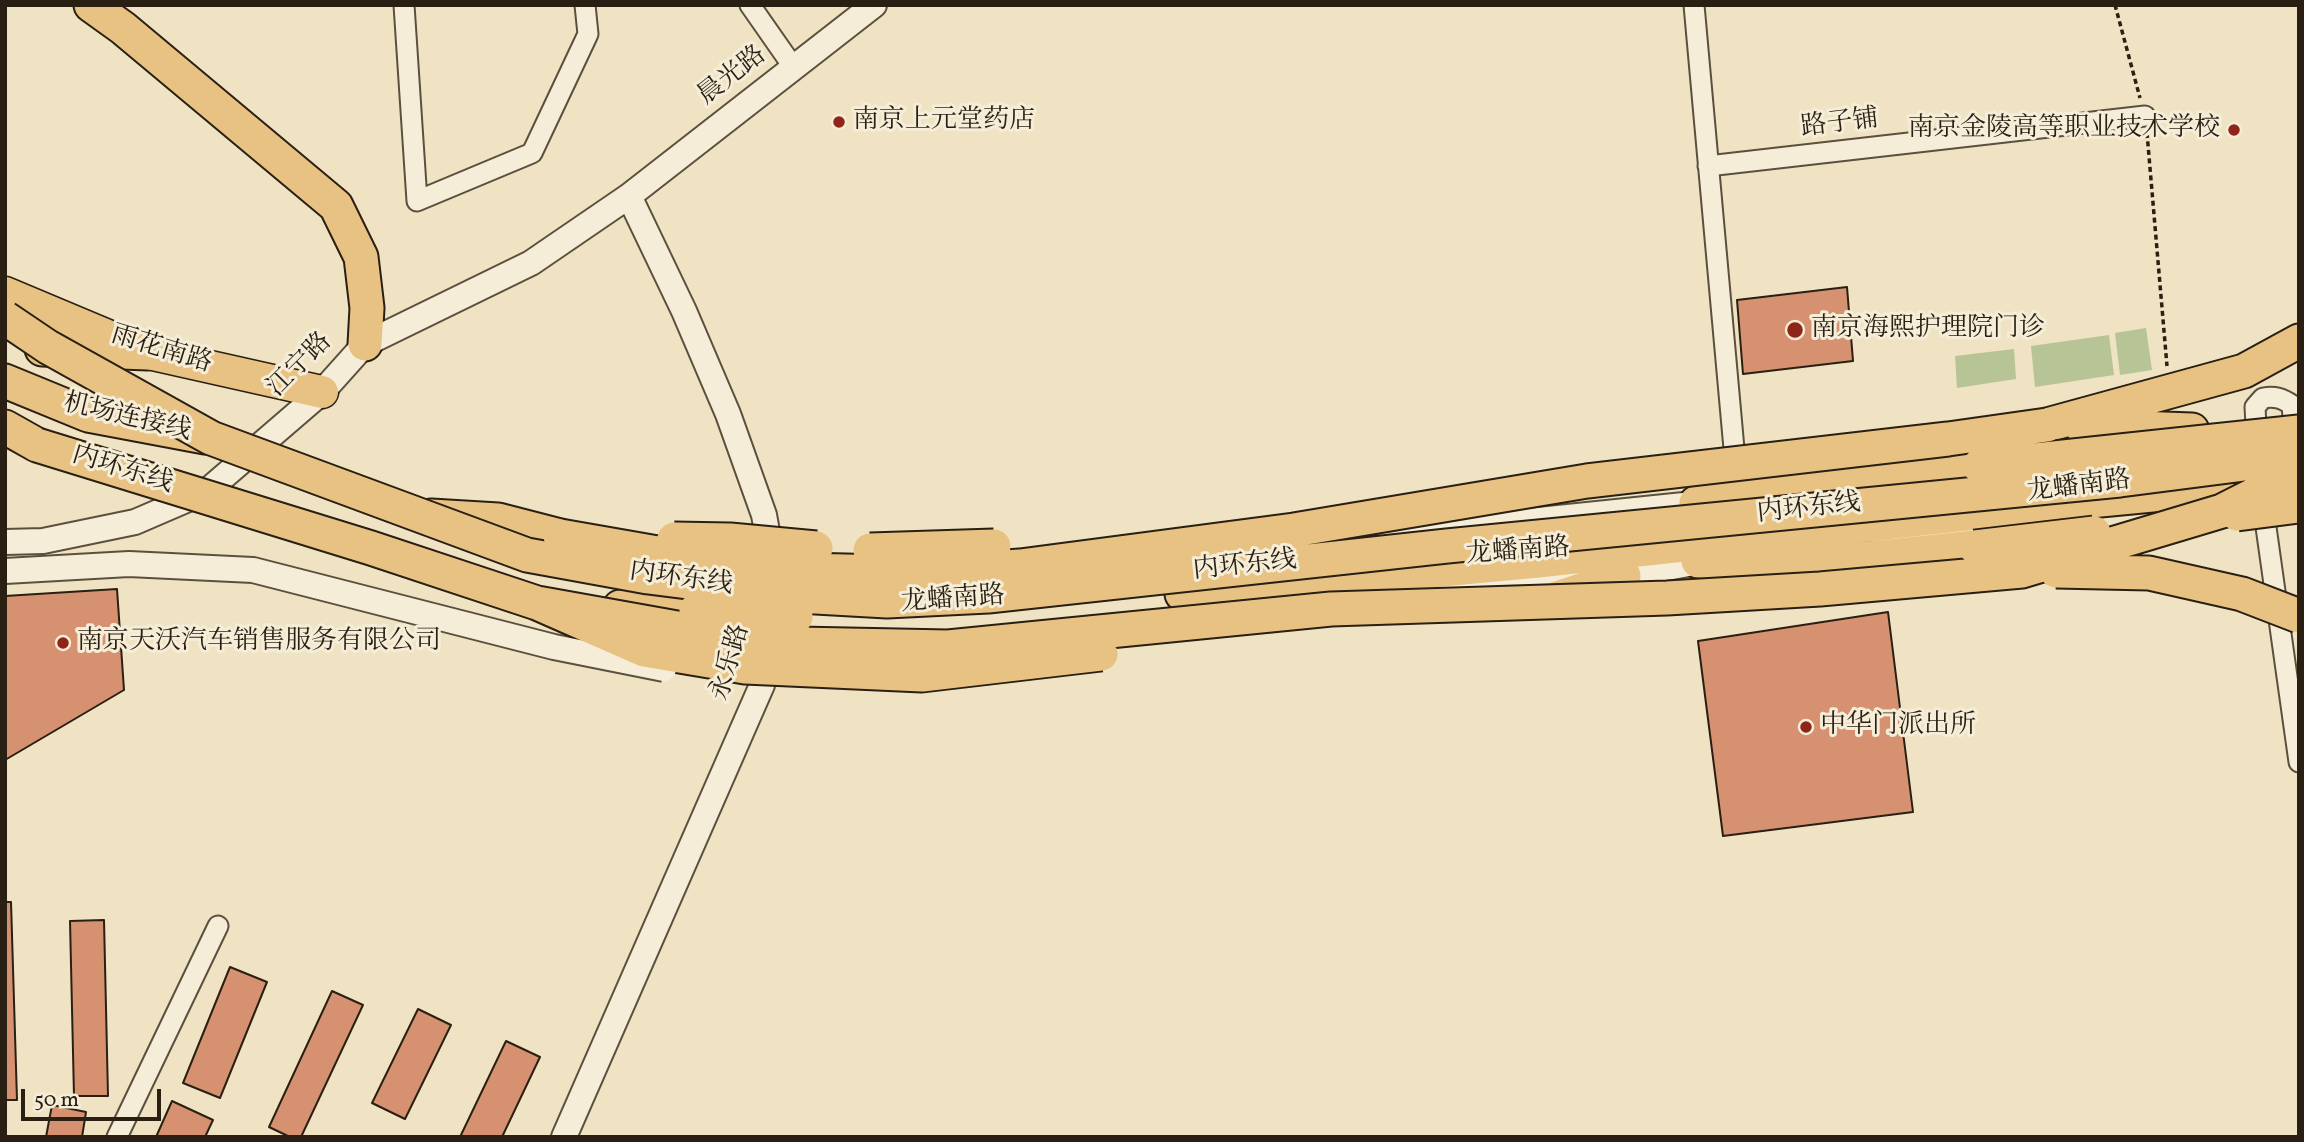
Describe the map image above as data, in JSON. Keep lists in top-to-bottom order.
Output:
{
  "streets": {
    "highway": ["机场连接线", "内环东线"],
    "main road": ["雨花南路"],
    "street": [
      "晨光路",
      "路子铺",
      "江宁路",
      "龙蟠南路",
      "永乐路"
    ]
  },
  "crossings": [
    ["晨光路", "江宁路"],
    ["晨光路", "永乐路"],
    ["雨花南路", "江宁路"],
    ["江宁路", "永乐路"],
    ["机场连接线", "内环东线"],
    ["龙蟠南路", "永乐路"]
  ],
  "places": [
    "南京上元堂药店",
    "南京金陵高等职业技术学校",
    "南京海熙护理院门诊",
    "南京天沃汽车销售服务有限公司",
    "中华门派出所"
  ],
  "scale_bar": "50 m"
}
